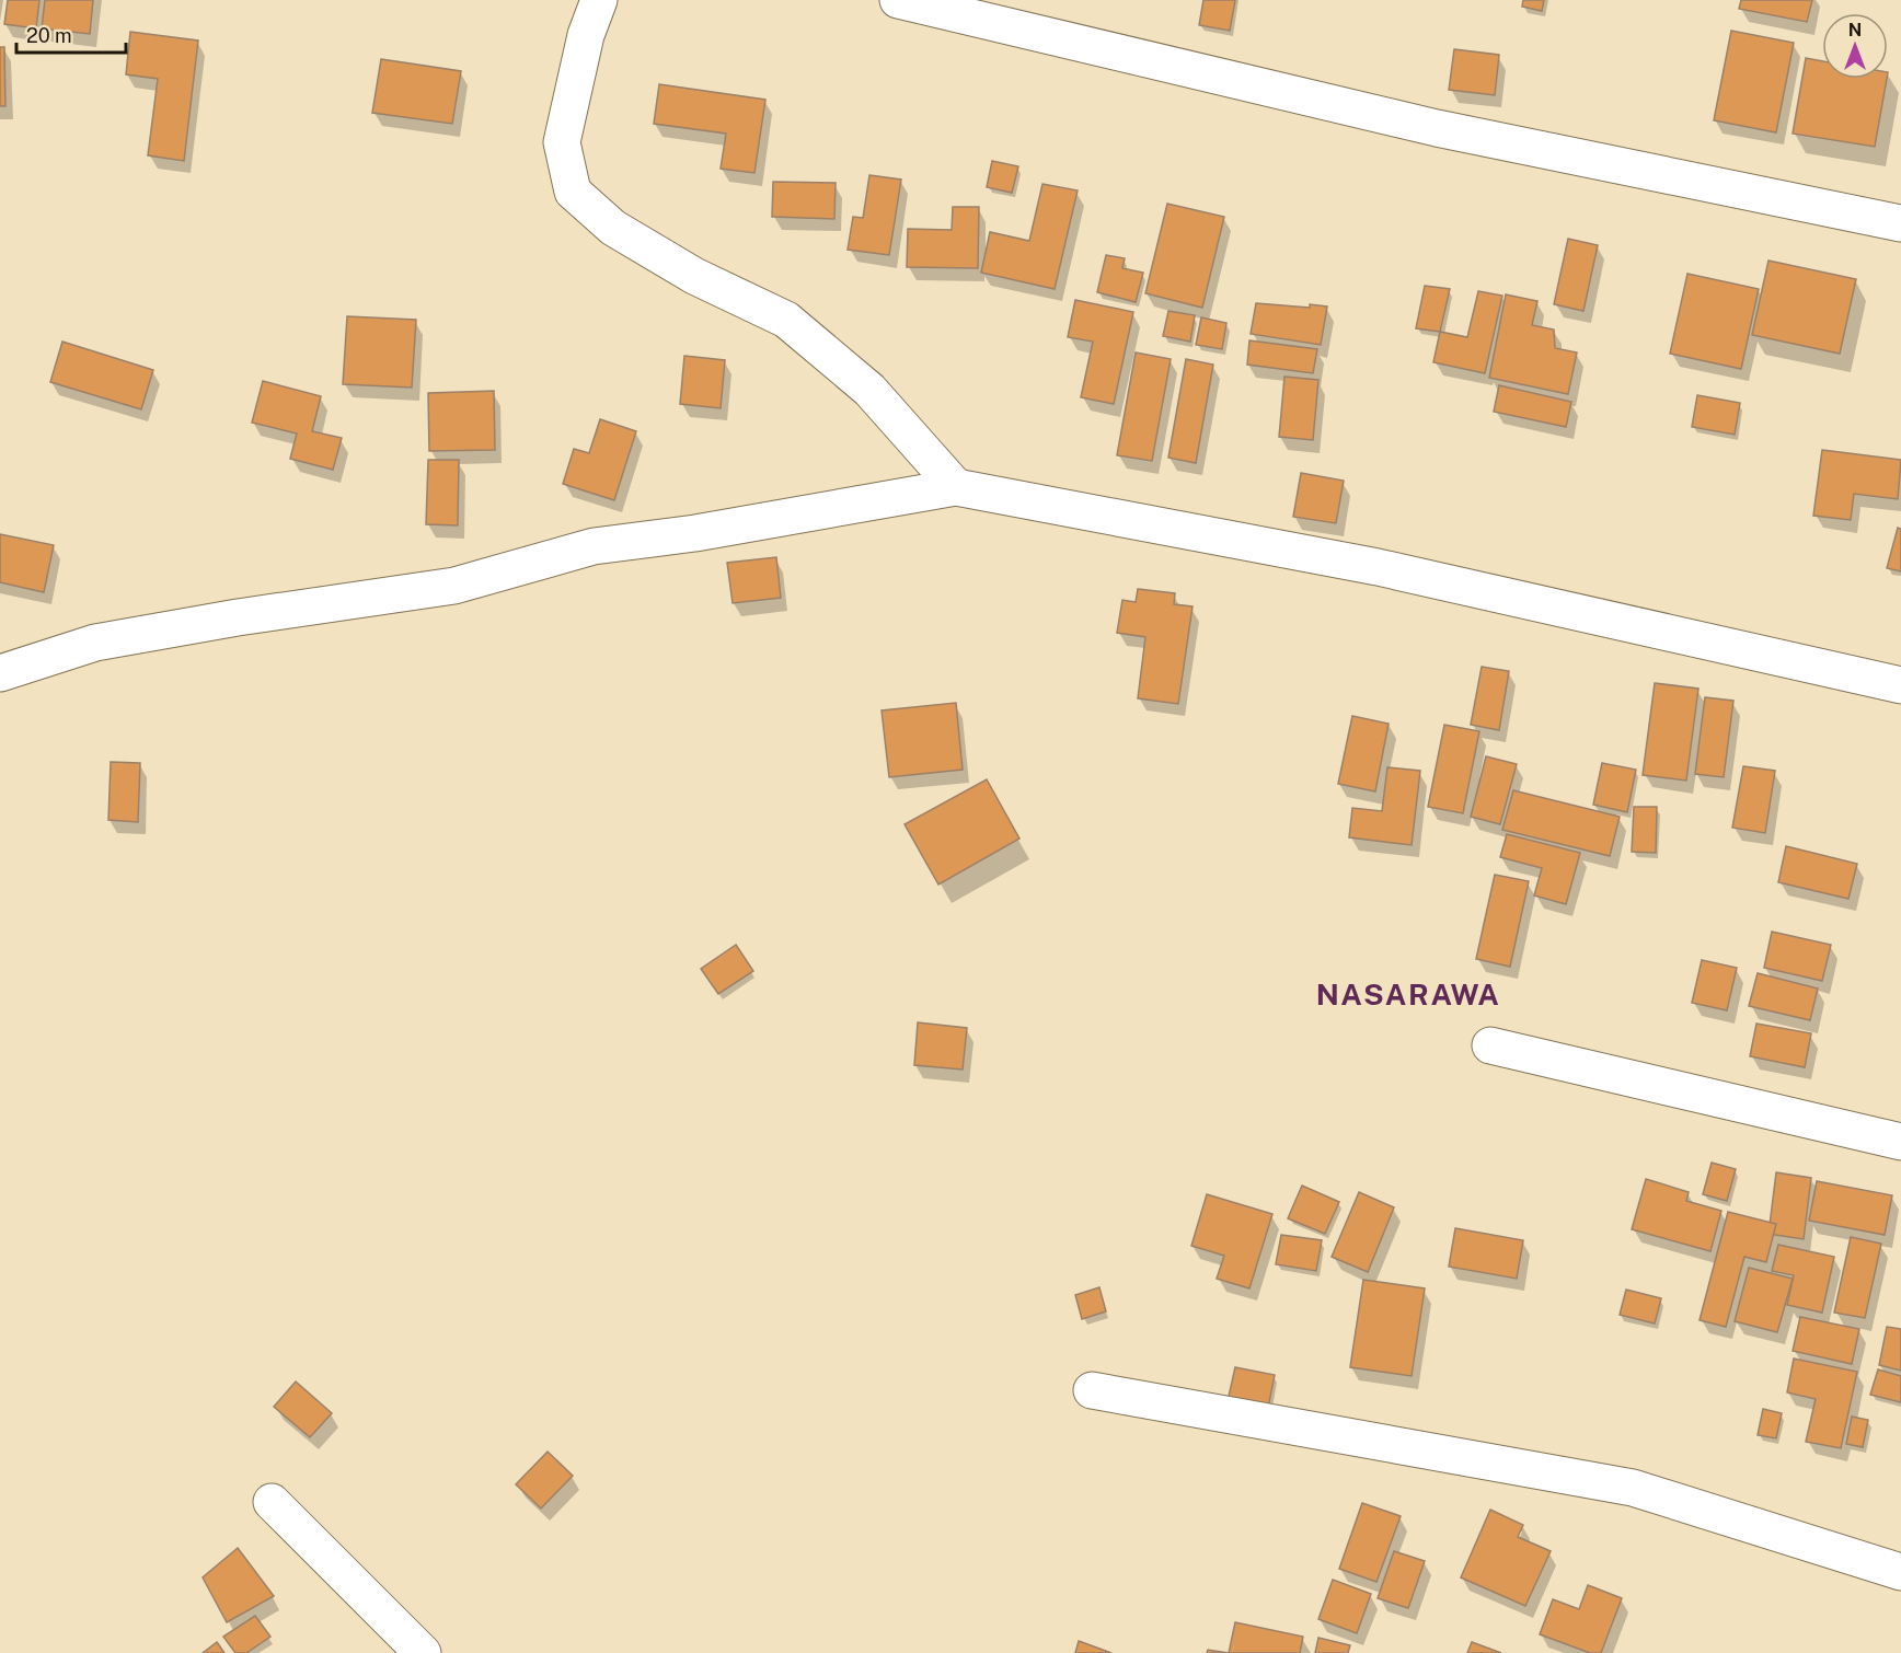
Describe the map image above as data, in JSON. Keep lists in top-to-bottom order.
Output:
{
  "districts": ["NASARAWA"],
  "scale_bar": "20 m",
  "north": "top"
}
